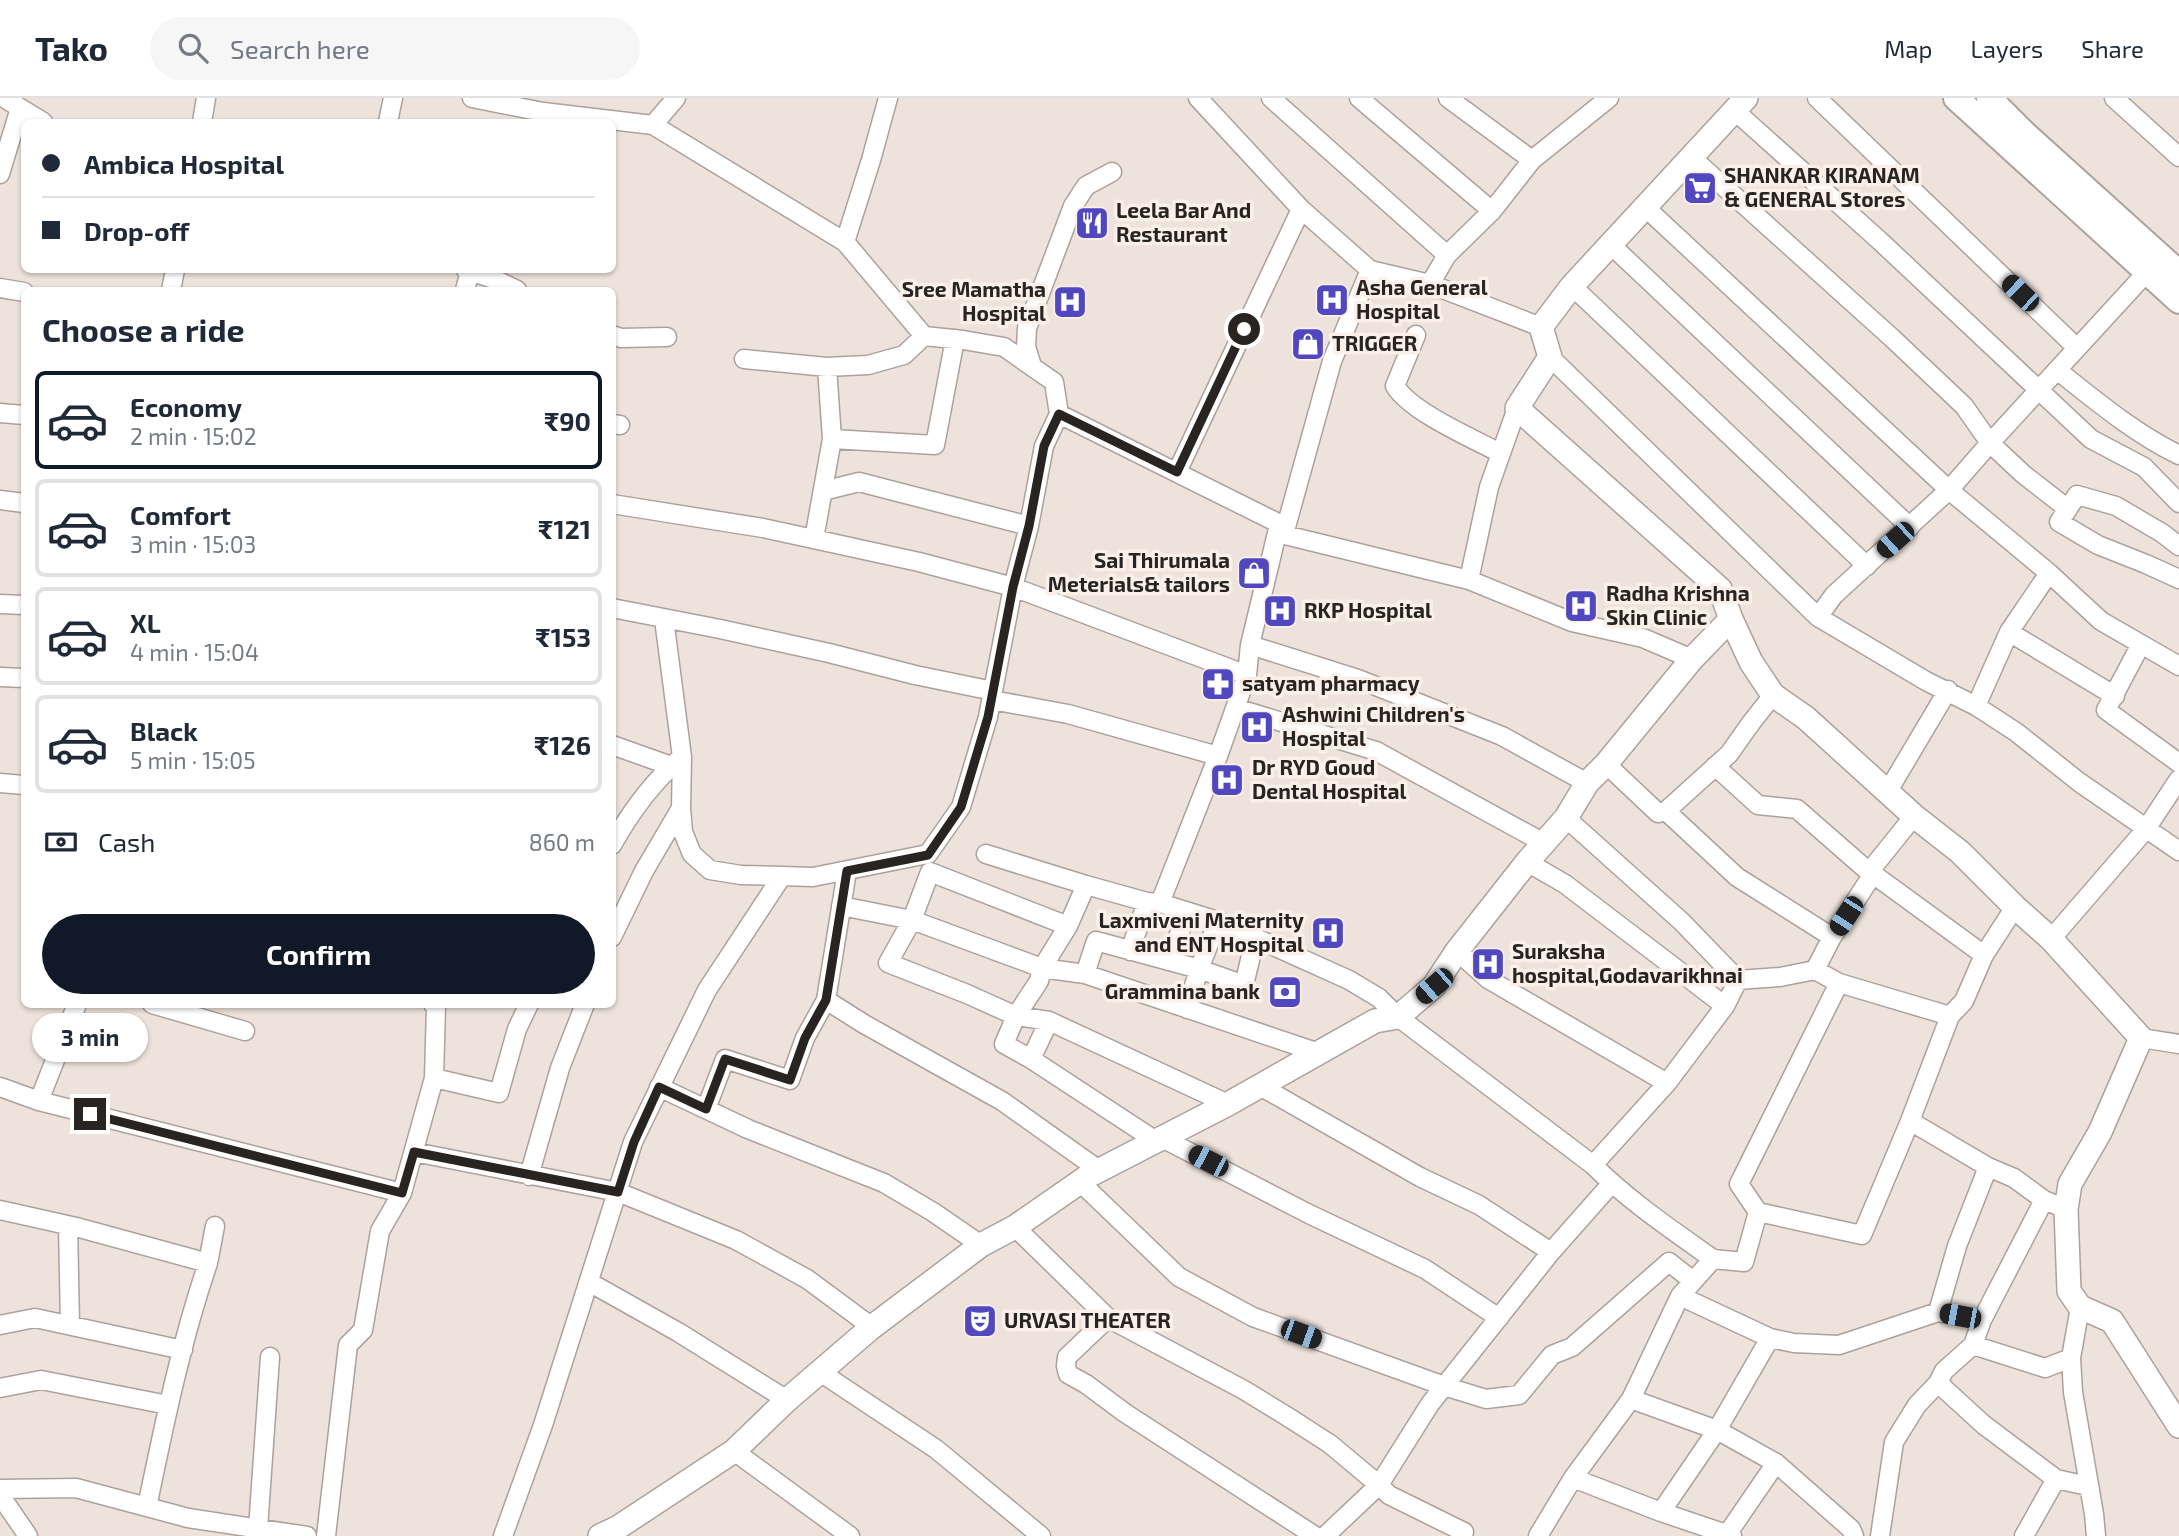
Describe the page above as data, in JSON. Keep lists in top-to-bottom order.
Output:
{
  "places": {
    "supermarket": ["SHANKAR KIRANAM & GENERAL Stores"],
    "restaurant": ["Leela Bar And Restaurant"],
    "hospital": [
      "Asha General Hospital",
      "Sree Mamatha Hospital",
      "Radha Krishna Skin Clinic",
      "RKP Hospital",
      "Ashwini Children's Hospital",
      "Dr RYD Goud Dental Hospital",
      "Laxmiveni Maternity and ENT Hospital",
      "Suraksha hospital,Godavarikhnai"
    ],
    "shop": ["TRIGGER", "Sai Thirumala Meterials& tailors"],
    "pharmacy": ["satyam pharmacy"],
    "bank": ["Grammina bank"],
    "theatre": ["URVASI THEATER"]
  },
  "page": {
    "header": "Tako",
    "search": "Search here",
    "nav": ["Map", "Layers", "Share"],
    "banner": ["Ambica Hospital", "Drop-off"],
    "heading": "Choose a ride",
    "list": [
      {
        "name": "Economy",
        "note": "2 min · 15:02",
        "value": "₹90"
      },
      {
        "name": "Comfort",
        "note": "3 min · 15:03",
        "value": "₹121"
      },
      {
        "name": "XL",
        "note": "4 min · 15:04",
        "value": "₹153"
      },
      {
        "name": "Black",
        "note": "5 min · 15:05",
        "value": "₹126"
      }
    ],
    "pay": ["Cash", "860 m"],
    "buttons": "Confirm",
    "bubble": "3 min"
  }
}
